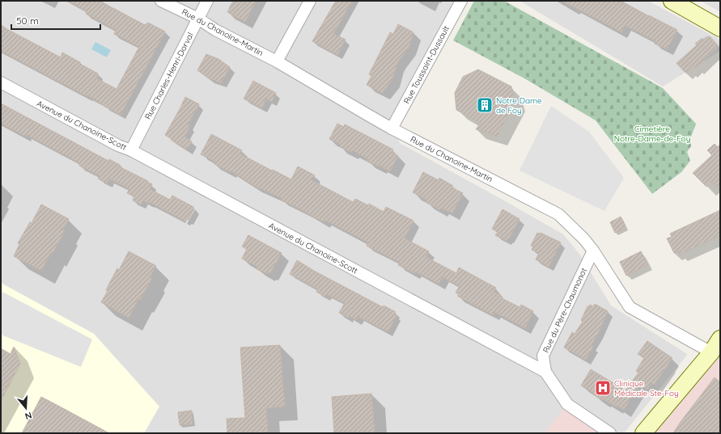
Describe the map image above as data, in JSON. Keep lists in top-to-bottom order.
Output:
{
  "streets": {
    "street": [
      "Rue du Chanoine-Martin",
      "Rue Toussaint-Dussault",
      "Rue Charles-Henri-Dorval",
      "Avenue du Chanoine-Scott",
      "Rue du Père-Chaumonot"
    ]
  },
  "crossings": [
    ["Rue du Chanoine-Martin", "Rue Toussaint-Dussault"],
    ["Rue du Chanoine-Martin", "Rue Charles-Henri-Dorval"],
    ["Rue du Chanoine-Martin", "Rue du Père-Chaumonot"],
    ["Rue Charles-Henri-Dorval", "Avenue du Chanoine-Scott"],
    ["Avenue du Chanoine-Scott", "Rue du Père-Chaumonot"]
  ],
  "parks": ["Cimetière Notre-Dame-de-Foy"],
  "places": {
    "building": ["Notre Dame de Foy"],
    "hospital": ["Clinique Médicale Ste-Foy"]
  },
  "scale_bar": "50 m",
  "north": "bottom"
}
